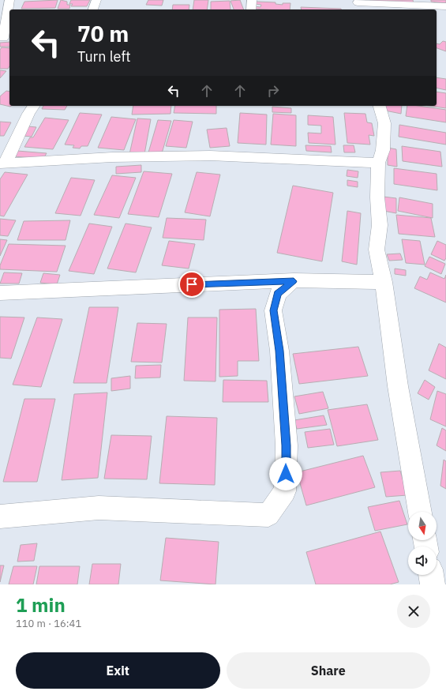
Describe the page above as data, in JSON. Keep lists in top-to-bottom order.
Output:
{
  "north": "bottom",
  "page": {
    "turn": ["70 m", "Turn left"],
    "heading": ["1 min", "110 m · 16:41"],
    "buttons": ["Exit", "Share"]
  }
}
